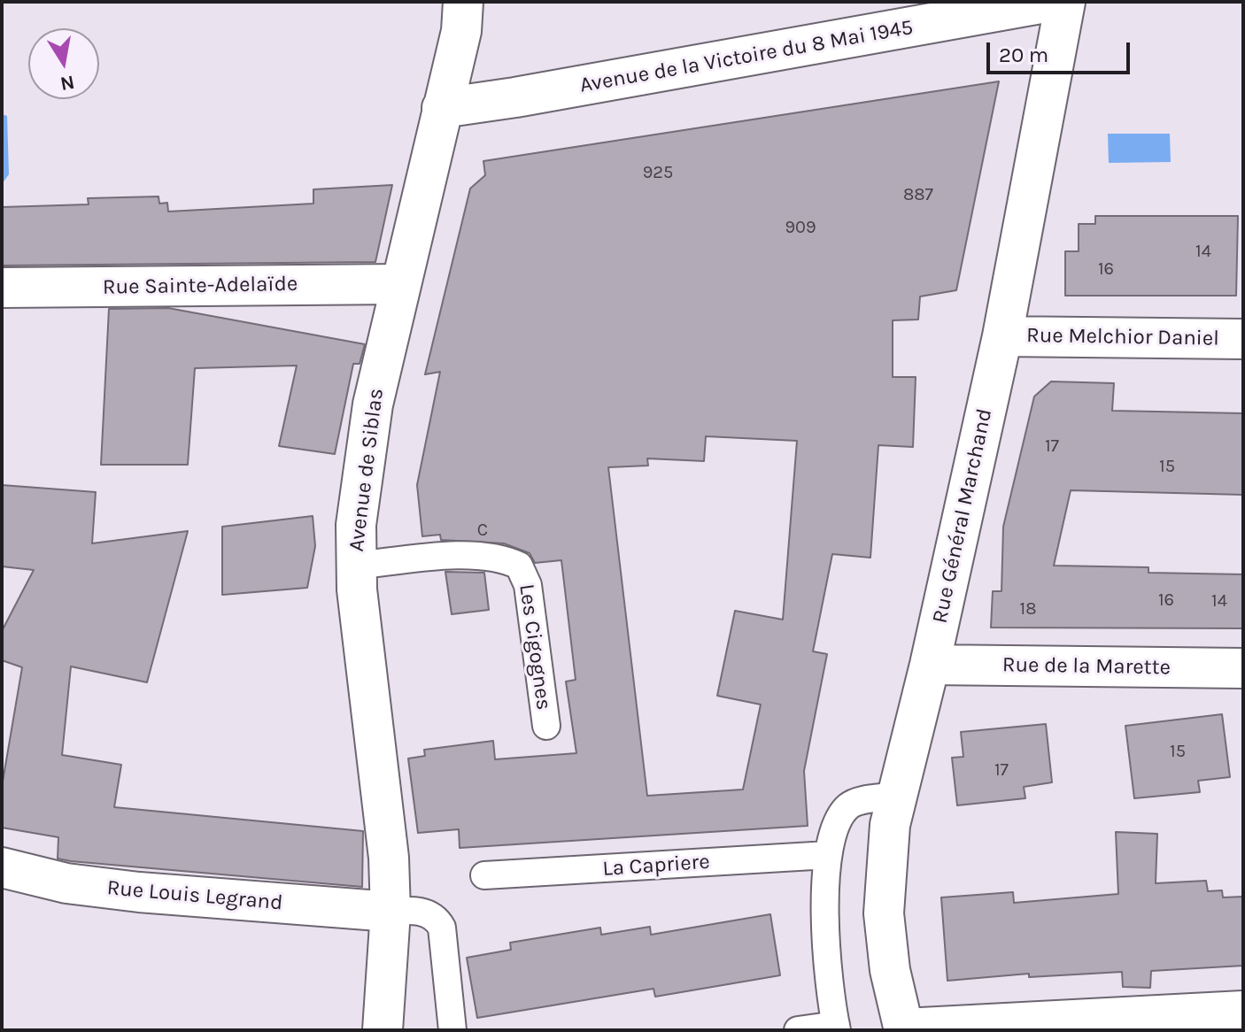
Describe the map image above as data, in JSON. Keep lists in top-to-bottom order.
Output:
{
  "streets": {
    "street": [
      "Avenue de la Victoire du 8 Mai 1945",
      "Rue Sainte-Adelaïde",
      "Rue Melchior Daniel",
      "Avenue de Siblas",
      "Rue Général Marchand",
      "Rue de la Marette",
      "Rue Louis Legrand"
    ],
    "lane": ["Les Cigognes", "La Capriere"]
  },
  "crossings": [
    ["Avenue de la Victoire du 8 Mai 1945", "Avenue de Siblas"],
    ["Rue Sainte-Adelaïde", "Avenue de Siblas"],
    ["Rue Melchior Daniel", "Rue Général Marchand"],
    ["Avenue de Siblas", "Les Cigognes"],
    ["Avenue de Siblas", "Rue Louis Legrand"],
    ["Rue Général Marchand", "Rue de la Marette"]
  ],
  "house_numbers": [
    "925",
    "887",
    "909",
    "14",
    "16",
    "17",
    "15",
    "C",
    "16",
    "14",
    "18",
    "15",
    "17"
  ],
  "scale_bar": "20 m",
  "north": "bottom"
}
